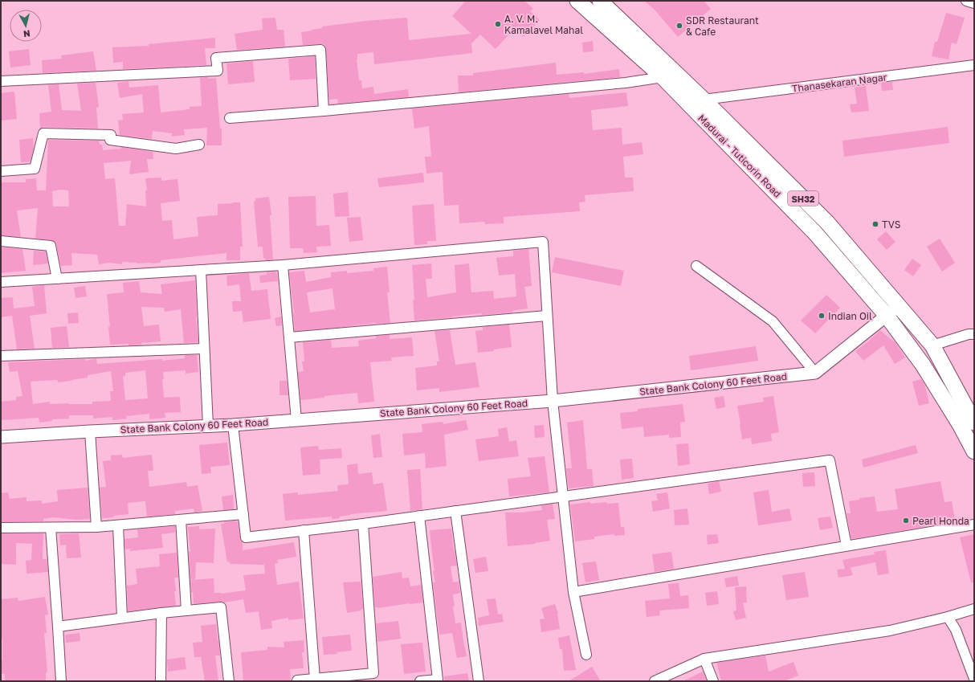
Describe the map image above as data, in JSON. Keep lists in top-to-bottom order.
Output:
{
  "streets": {
    "main road": ["Madurai - Tuticorin Road", "SH32"],
    "street": ["Thanasekaran Nagar", "State Bank Colony 60 Feet Road"]
  },
  "crossings": [
    ["Thanasekaran Nagar", "Madurai - Tuticorin Road"]
  ],
  "places": [
    "A. V. M. Kamalavel Mahal",
    "SDR Restaurant & Cafe",
    "TVS",
    "Indian Oil",
    "Pearl Honda"
  ],
  "north": "bottom"
}
